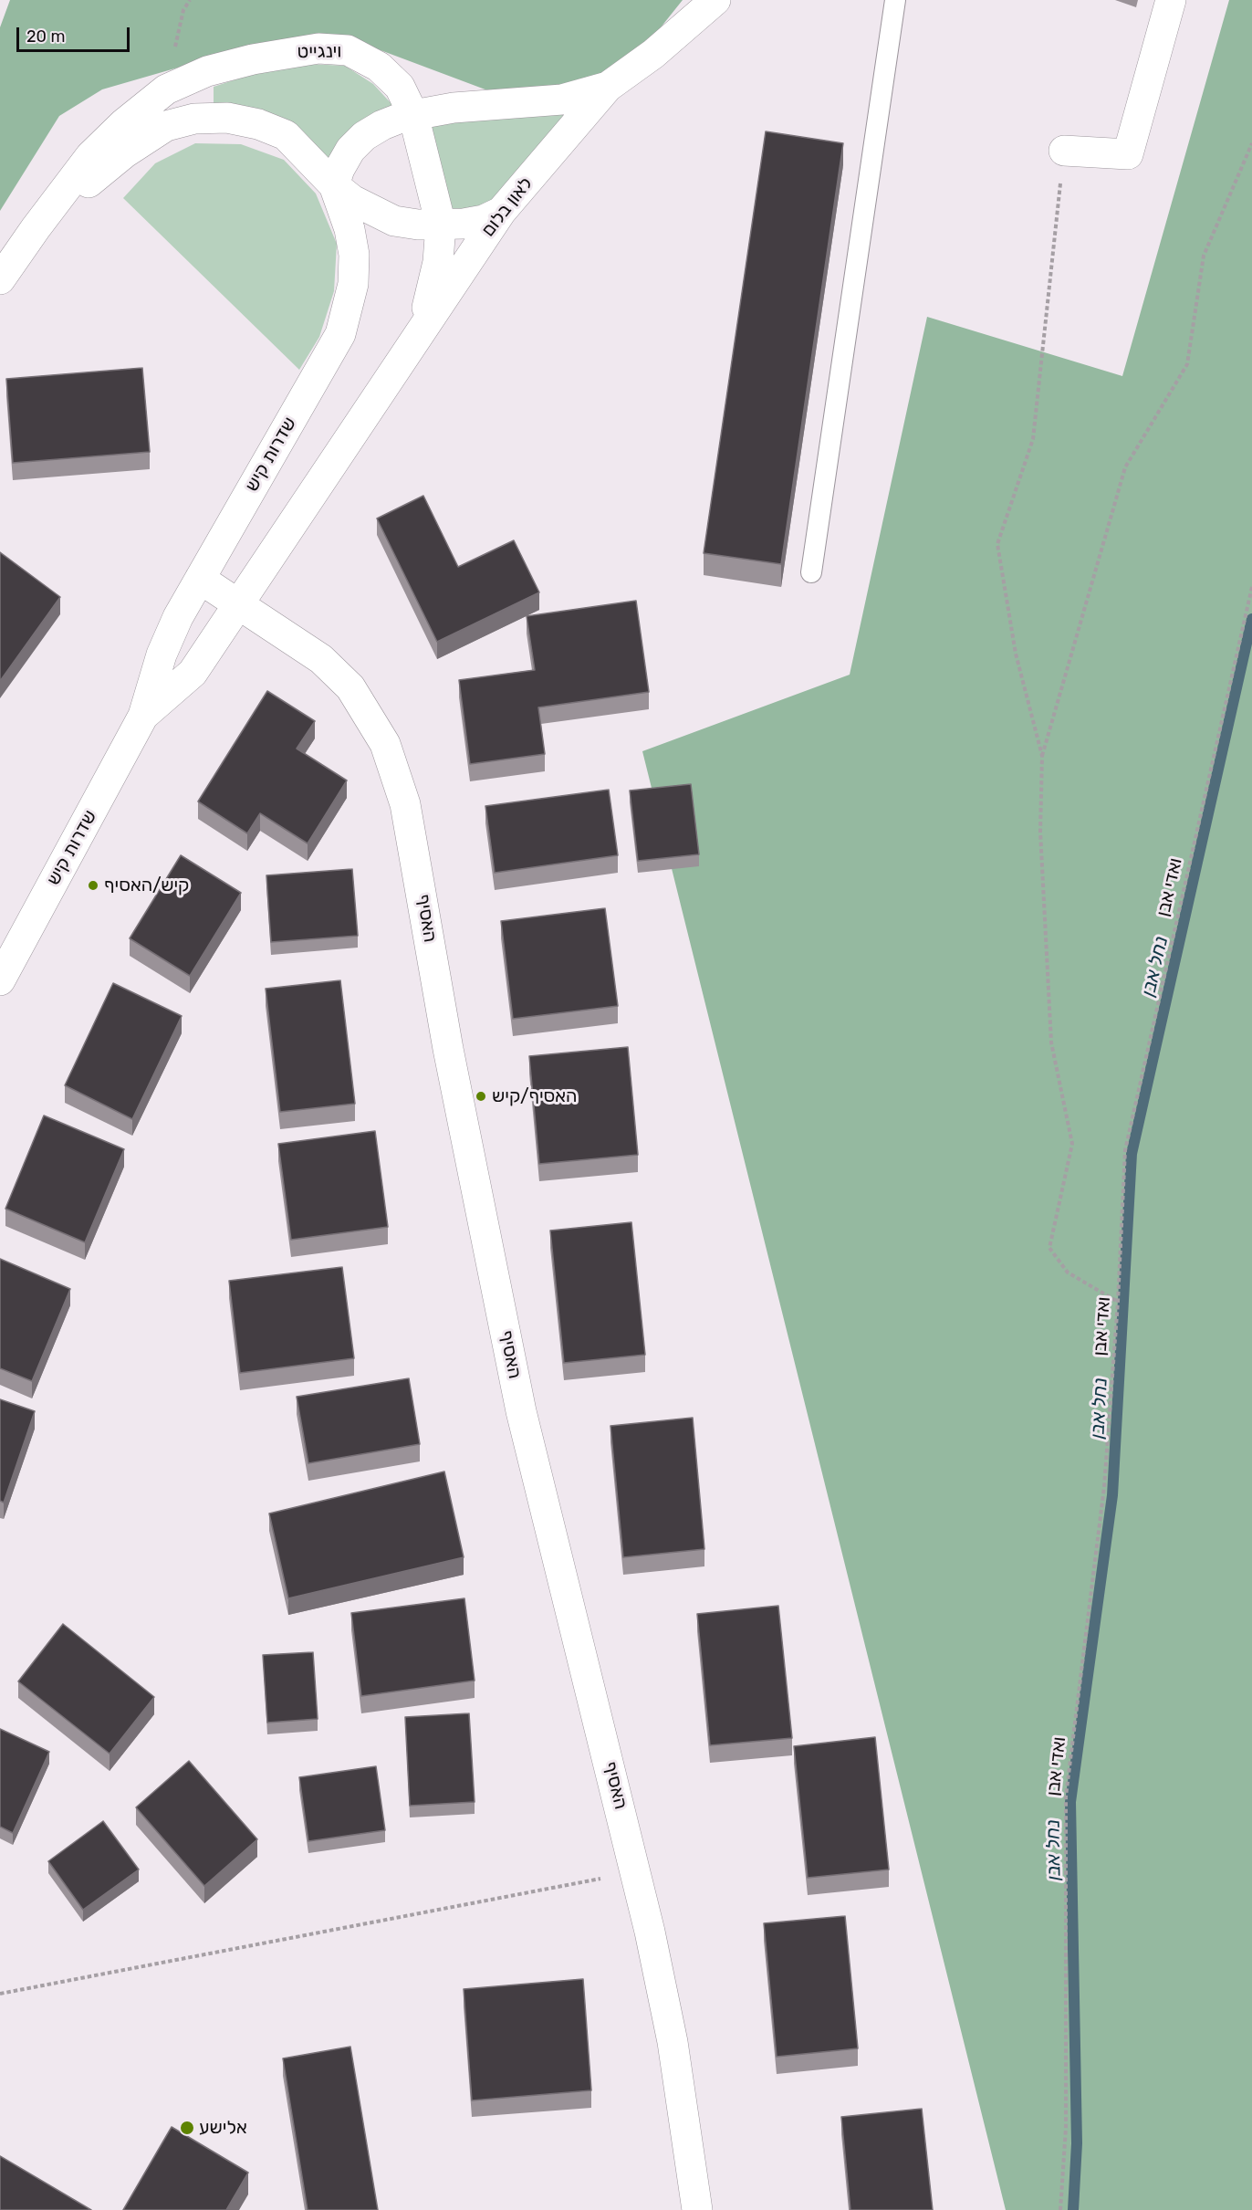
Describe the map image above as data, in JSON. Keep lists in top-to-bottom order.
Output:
{
  "streets": {
    "street": [
      "וינגייט",
      "לאון בלום",
      "שדרות קיש",
      "האסיף"
    ],
    "path": ["ואדי אבן"]
  },
  "crossings": [
    ["וינגייט", "לאון בלום"],
    ["וינגייט", "שדרות קיש"],
    ["לאון בלום", "שדרות קיש"],
    ["שדרות קיש", "האסיף"]
  ],
  "water": ["נחל אבן"],
  "places": ["קיש/האסיף", "האסיף/קיש", "אלישע"],
  "scale_bar": "20 m"
}
